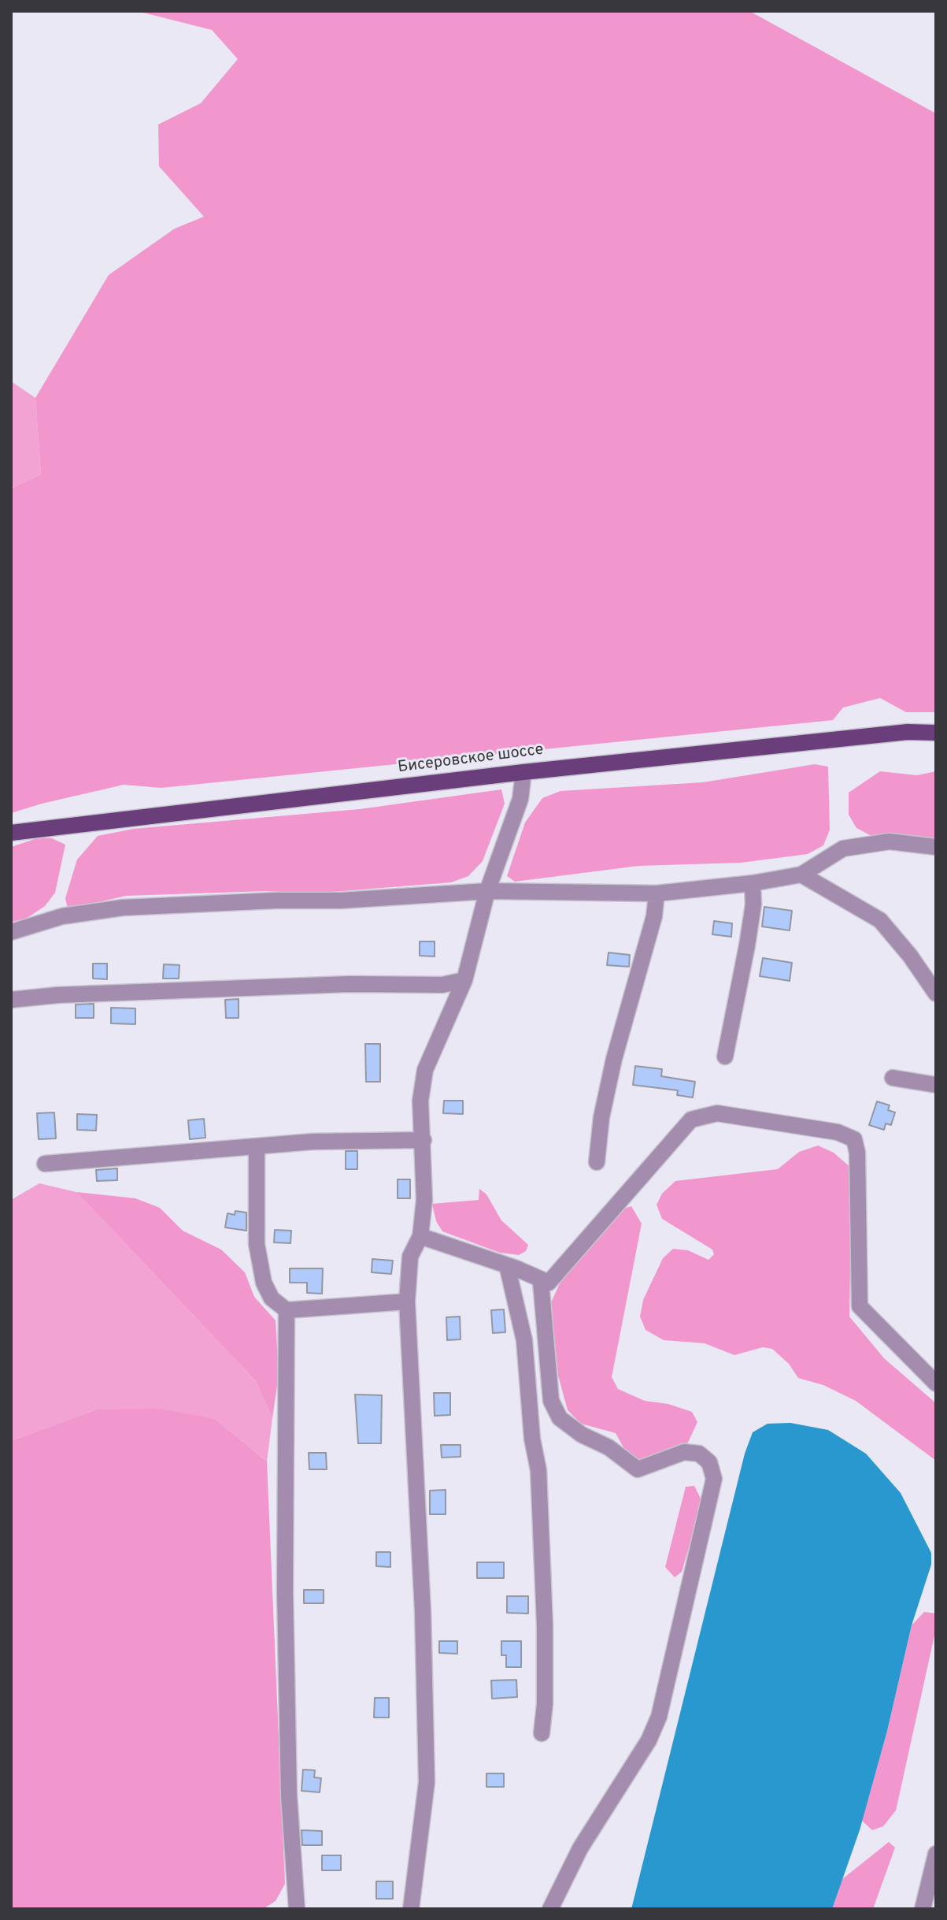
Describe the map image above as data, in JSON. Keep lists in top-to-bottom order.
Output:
{
  "streets": {
    "main road": ["Бисеровское шоссе"]
  }
}
